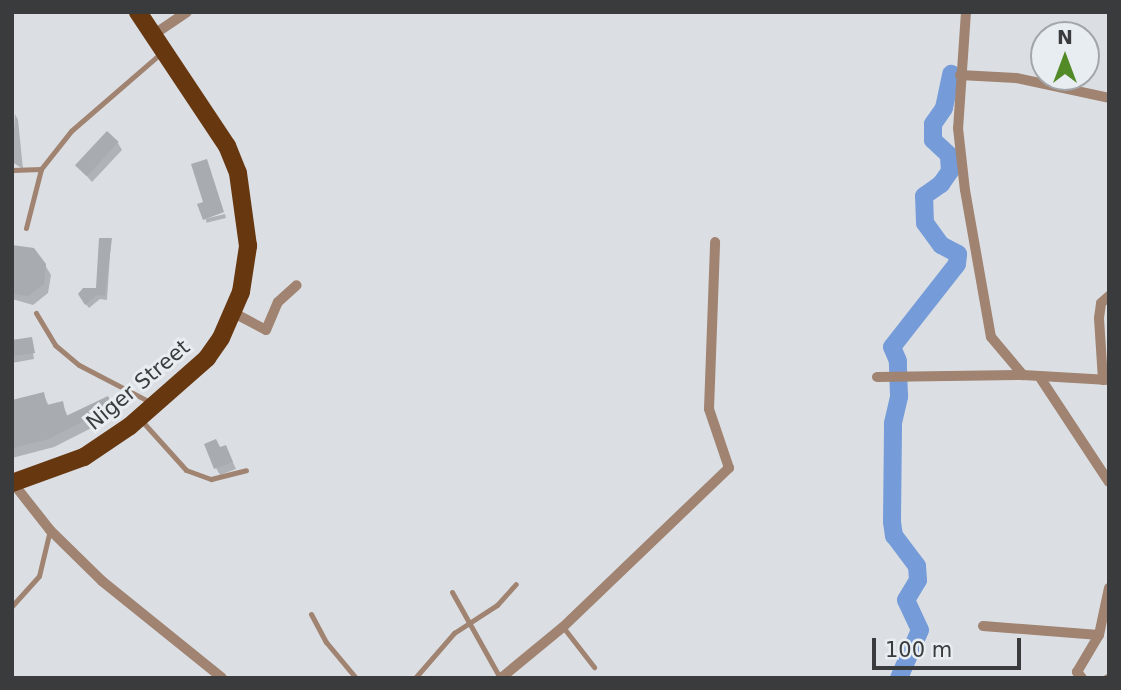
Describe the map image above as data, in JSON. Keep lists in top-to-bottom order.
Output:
{
  "streets": {
    "main road": ["Niger Street"]
  },
  "scale_bar": "100 m",
  "north": "top"
}
